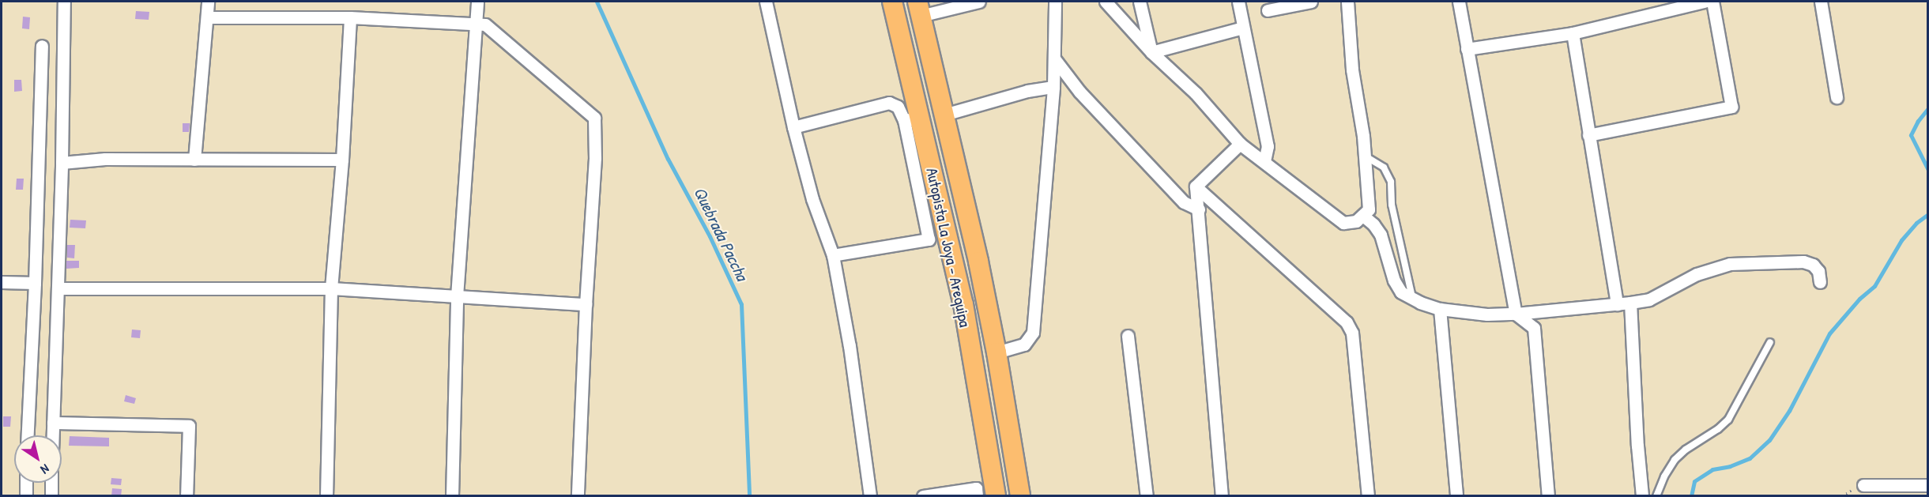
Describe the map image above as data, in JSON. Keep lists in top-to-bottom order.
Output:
{
  "streets": {
    "main road": ["Autopista La Joya - Arequipa"]
  },
  "water": ["Quebrada Paccha"],
  "north": "bottom right"
}
